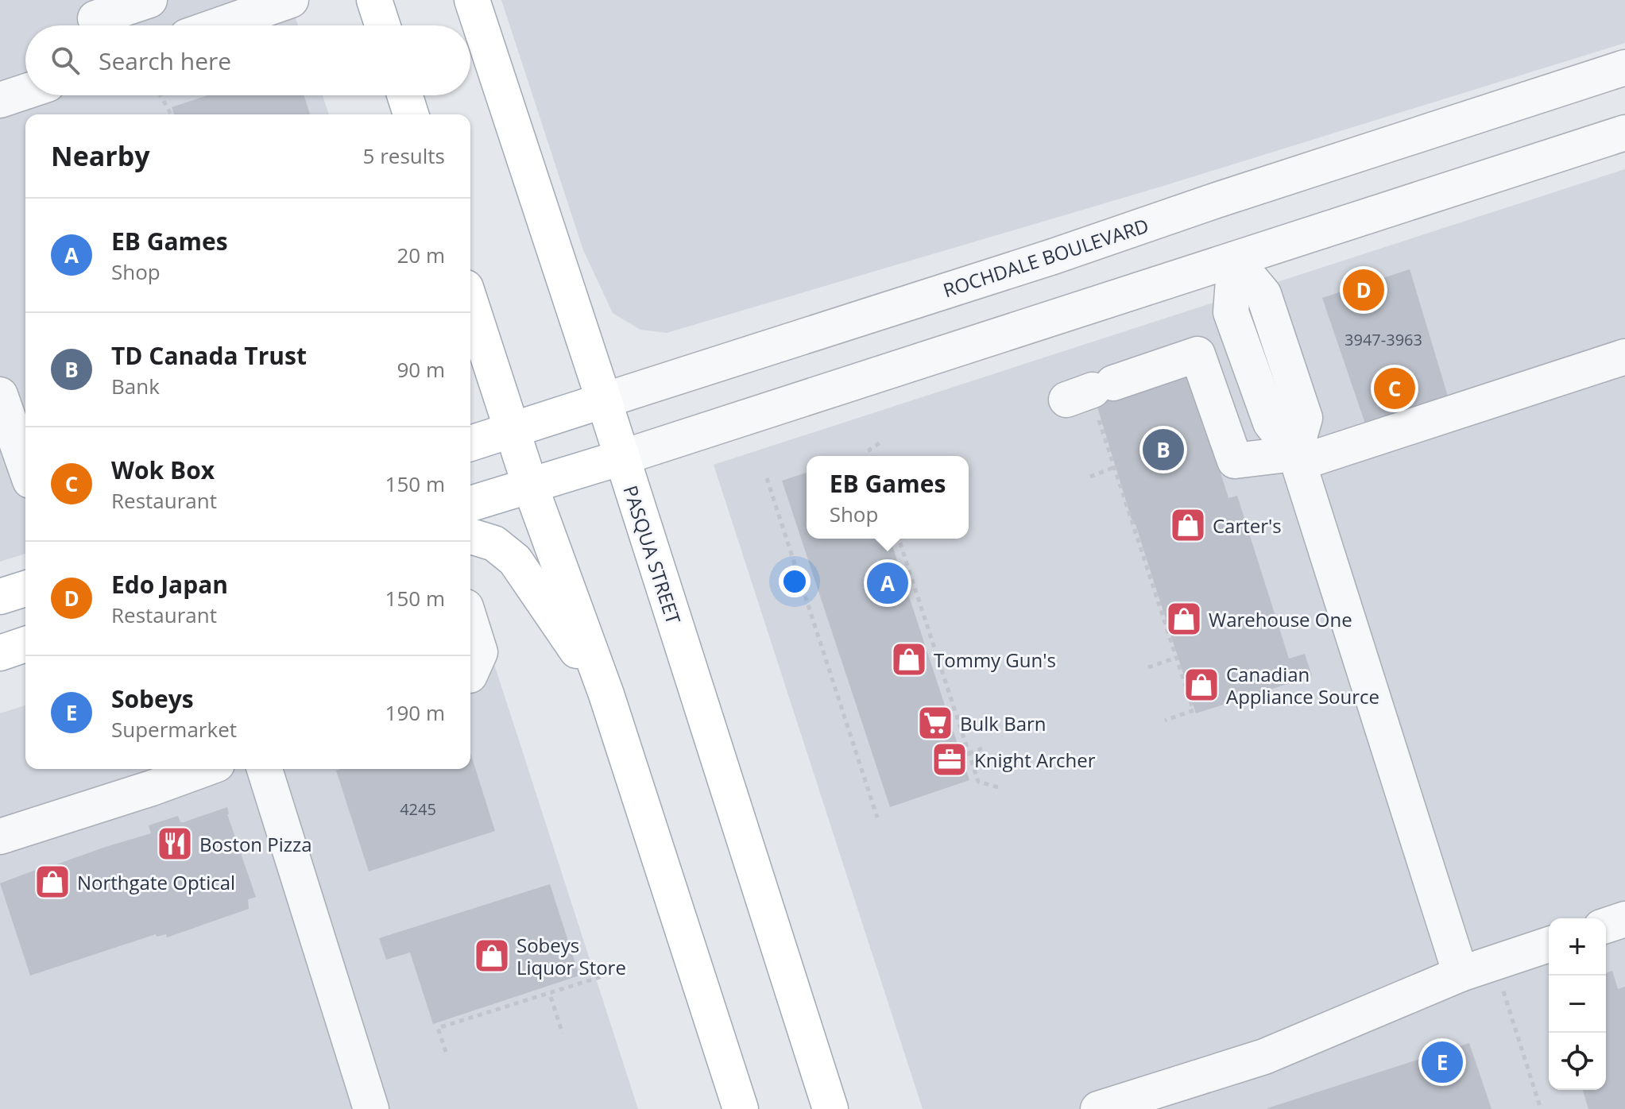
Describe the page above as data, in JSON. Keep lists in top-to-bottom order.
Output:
{
  "streets": {
    "main road": ["ROCHDALE BOULEVARD", "PASQUA STREET"]
  },
  "crossings": [
    ["ROCHDALE BOULEVARD", "PASQUA STREET"]
  ],
  "places": {
    "shop": [
      "Carter's",
      "Warehouse One",
      "Tommy Gun's",
      "Canadian Appliance Source",
      "Northgate Optical",
      "Sobeys Liquor Store"
    ],
    "supermarket": ["Bulk Barn"],
    "office": ["Knight Archer"],
    "restaurant": ["Boston Pizza"]
  },
  "house_numbers": ["3947-3963", "4245"],
  "page": {
    "search": "Search here",
    "heading": ["Nearby", "5 results"],
    "list": [
      {
        "mark": "A",
        "name": "EB Games",
        "note": "Shop",
        "value": "20 m"
      },
      {
        "mark": "B",
        "name": "TD Canada Trust",
        "note": "Bank",
        "value": "90 m"
      },
      {
        "mark": "C",
        "name": "Wok Box",
        "note": "Restaurant",
        "value": "150 m"
      },
      {
        "mark": "D",
        "name": "Edo Japan",
        "note": "Restaurant",
        "value": "150 m"
      },
      {
        "mark": "E",
        "name": "Sobeys",
        "note": "Supermarket",
        "value": "190 m"
      }
    ],
    "pins": [
      "D",
      "C",
      "B",
      "A",
      "E"
    ],
    "popup": ["EB Games", "Shop"],
    "map_buttons": ["+", "−"]
  }
}
